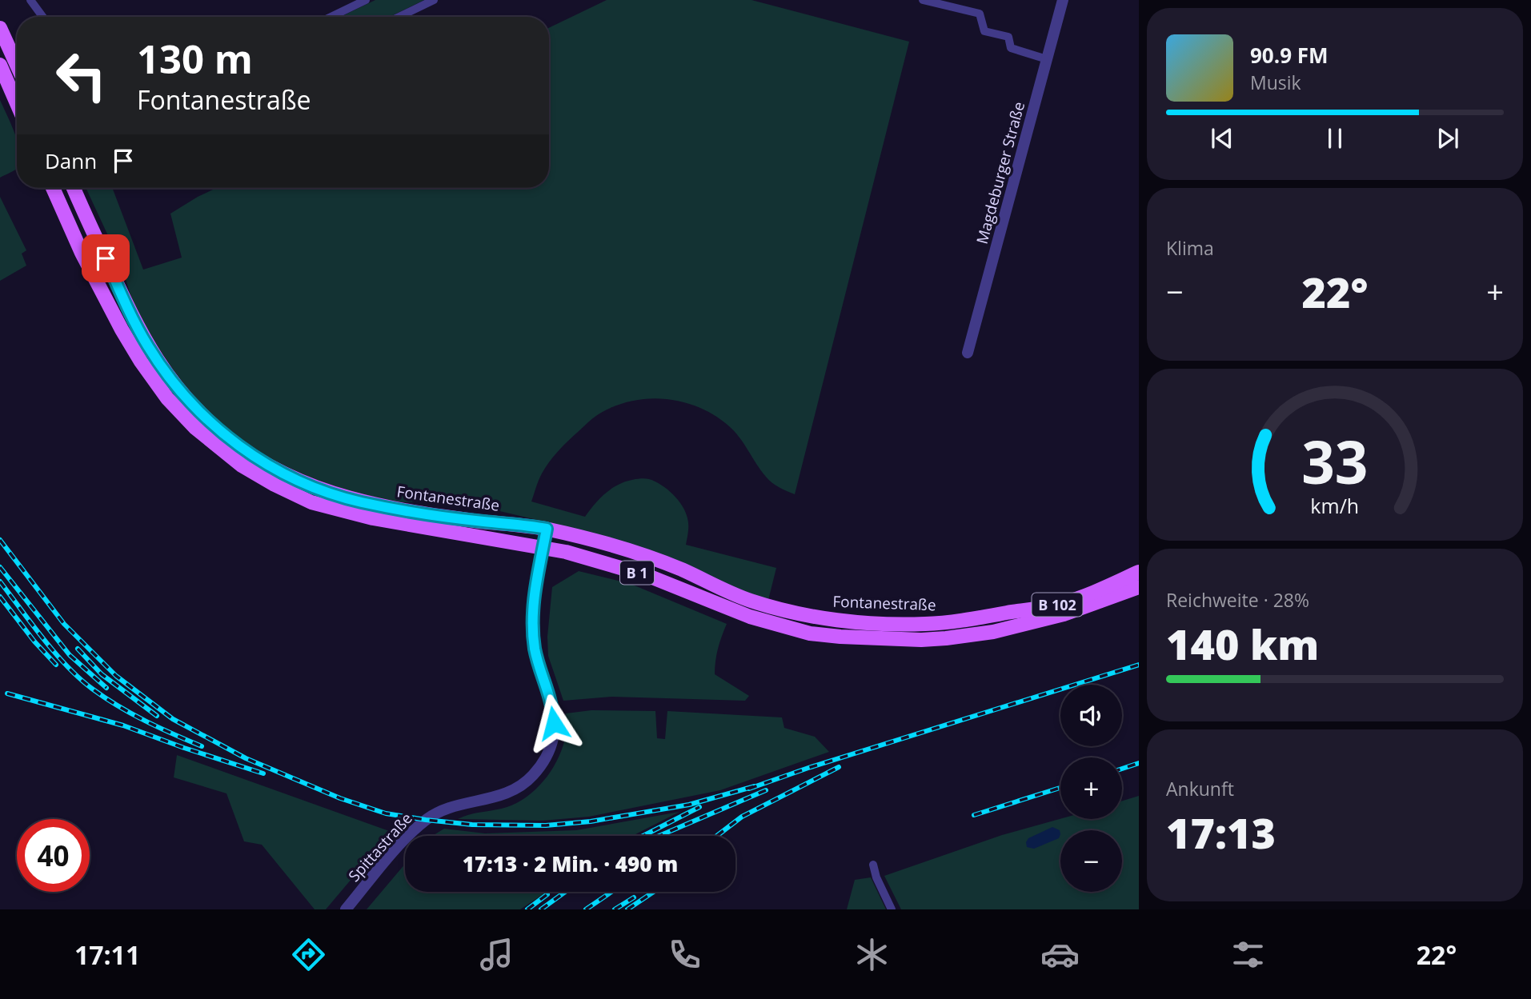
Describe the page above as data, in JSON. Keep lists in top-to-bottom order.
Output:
{
  "streets": {
    "main road": ["Fontanestraße", "B 1", "B 102"],
    "street": ["Magdeburger Straße", "Spittastraße"]
  },
  "crossings": [
    ["Fontanestraße", "Spittastraße"]
  ],
  "page": {
    "turn": ["130 m", "Fontanestraße"],
    "song": ["90.9 FM", "Musik"],
    "then": "Dann",
    "tile": [
      "Klima",
      ["Reichweite · 28%", "140 km"],
      ["Ankunft", "17:13"]
    ],
    "heat": ["−", "22°", "+"],
    "map_buttons": ["+", "−"],
    "limit": "40",
    "trip": "17:13 · 2 Min. · 490 m",
    "tabs": ["17:11", "22°"],
    "gauge": ["33", "km/h"]
  }
}
